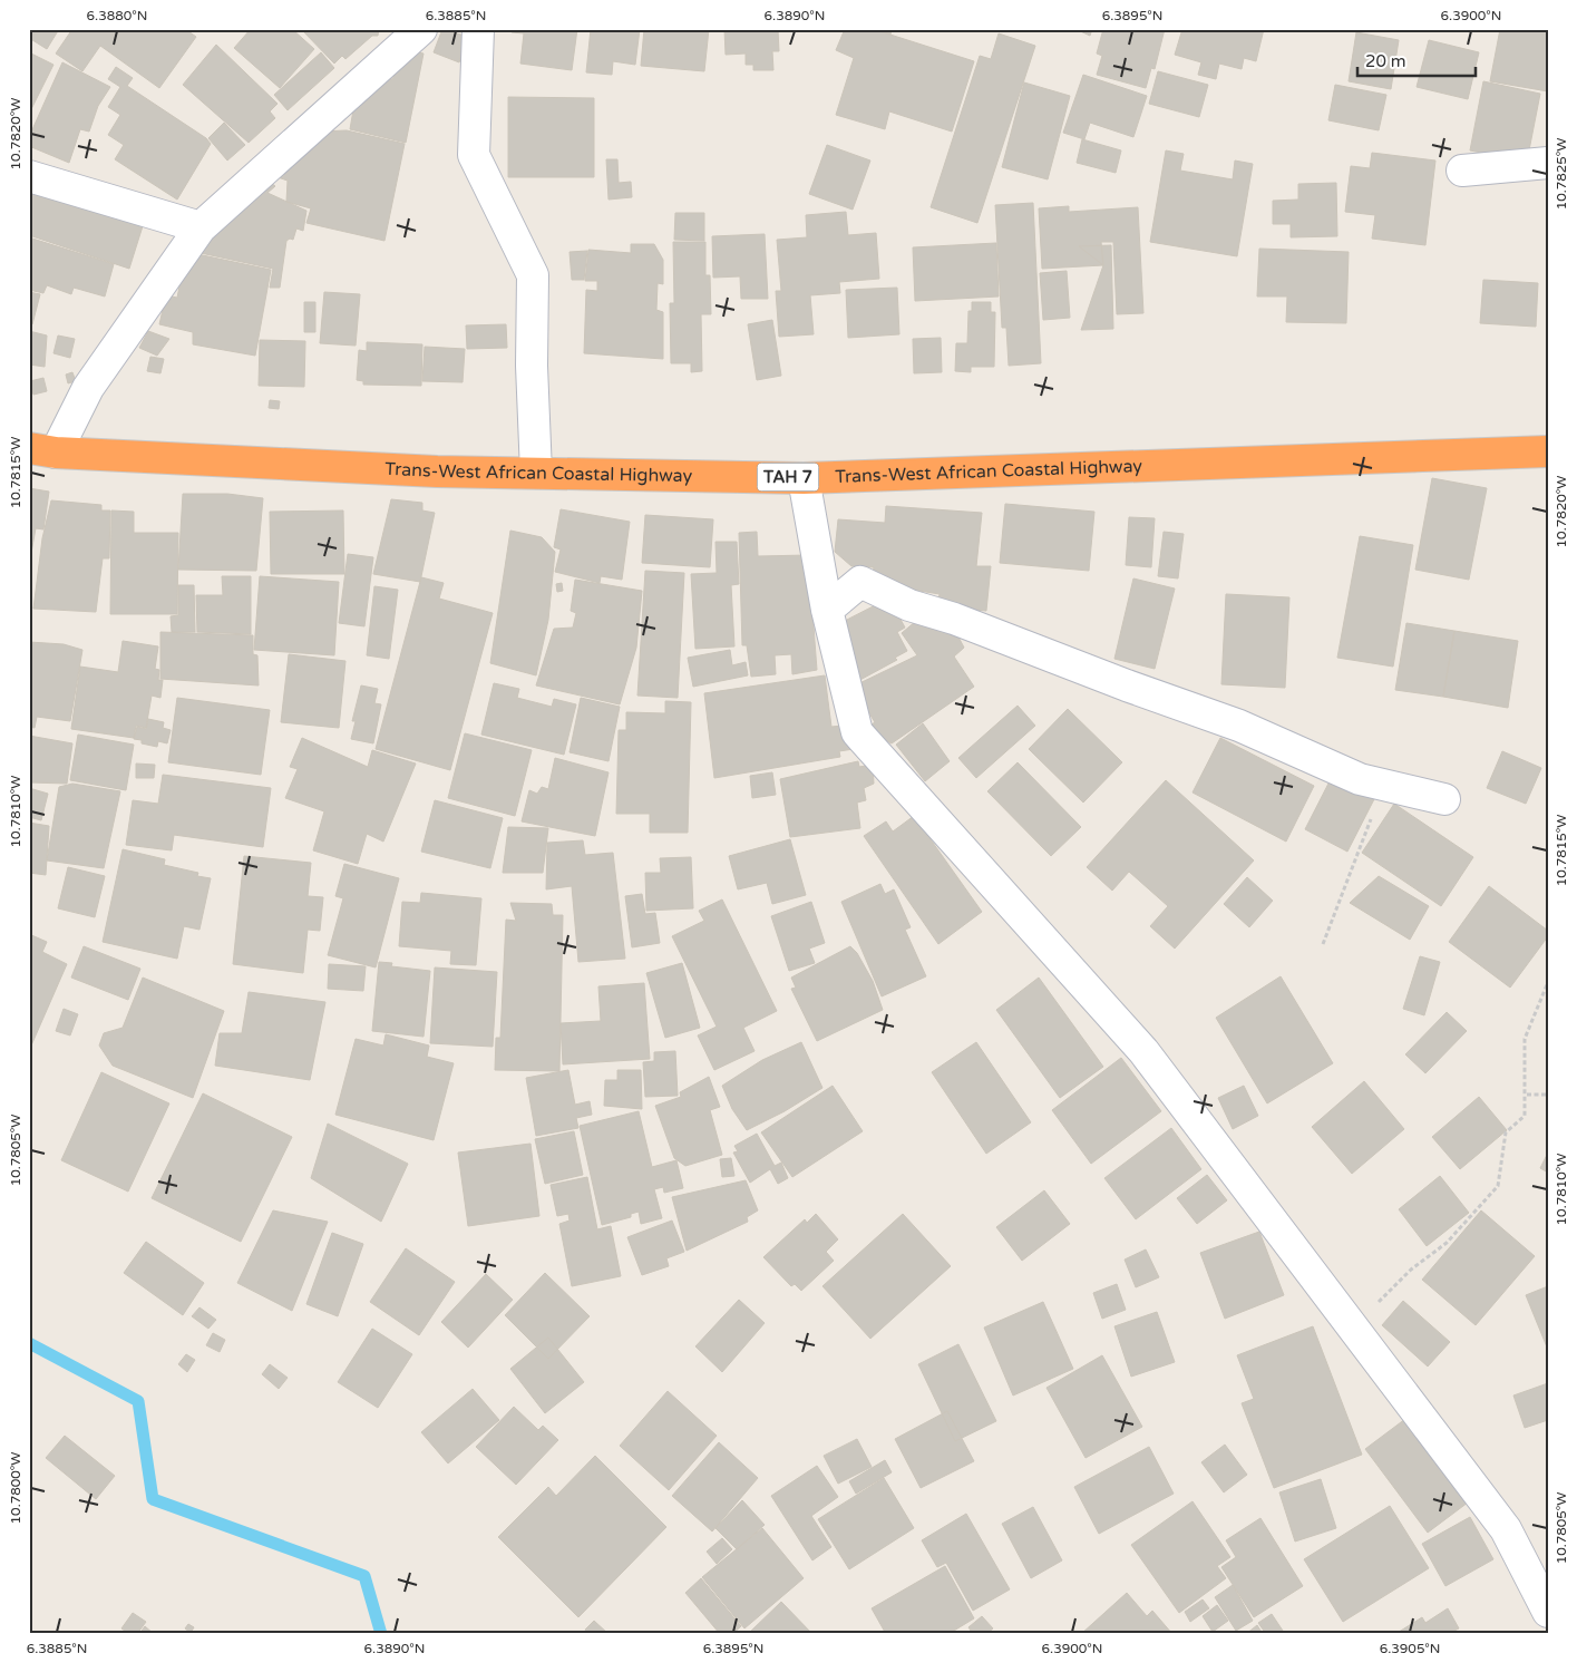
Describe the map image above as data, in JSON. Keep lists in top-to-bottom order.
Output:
{
  "streets": {
    "highway": ["Trans-West African Coastal Highway", "TAH 7"]
  },
  "scale_bar": "20 m",
  "coordinates": [
    "6.3880°N",
    "6.3885°N",
    "6.3890°N",
    "6.3895°N",
    "6.3900°N",
    "10.7820°W",
    "10.7825°W",
    "10.7815°W",
    "10.7810°W",
    "10.7805°W",
    "10.7800°W",
    "6.3905°N"
  ]
}
